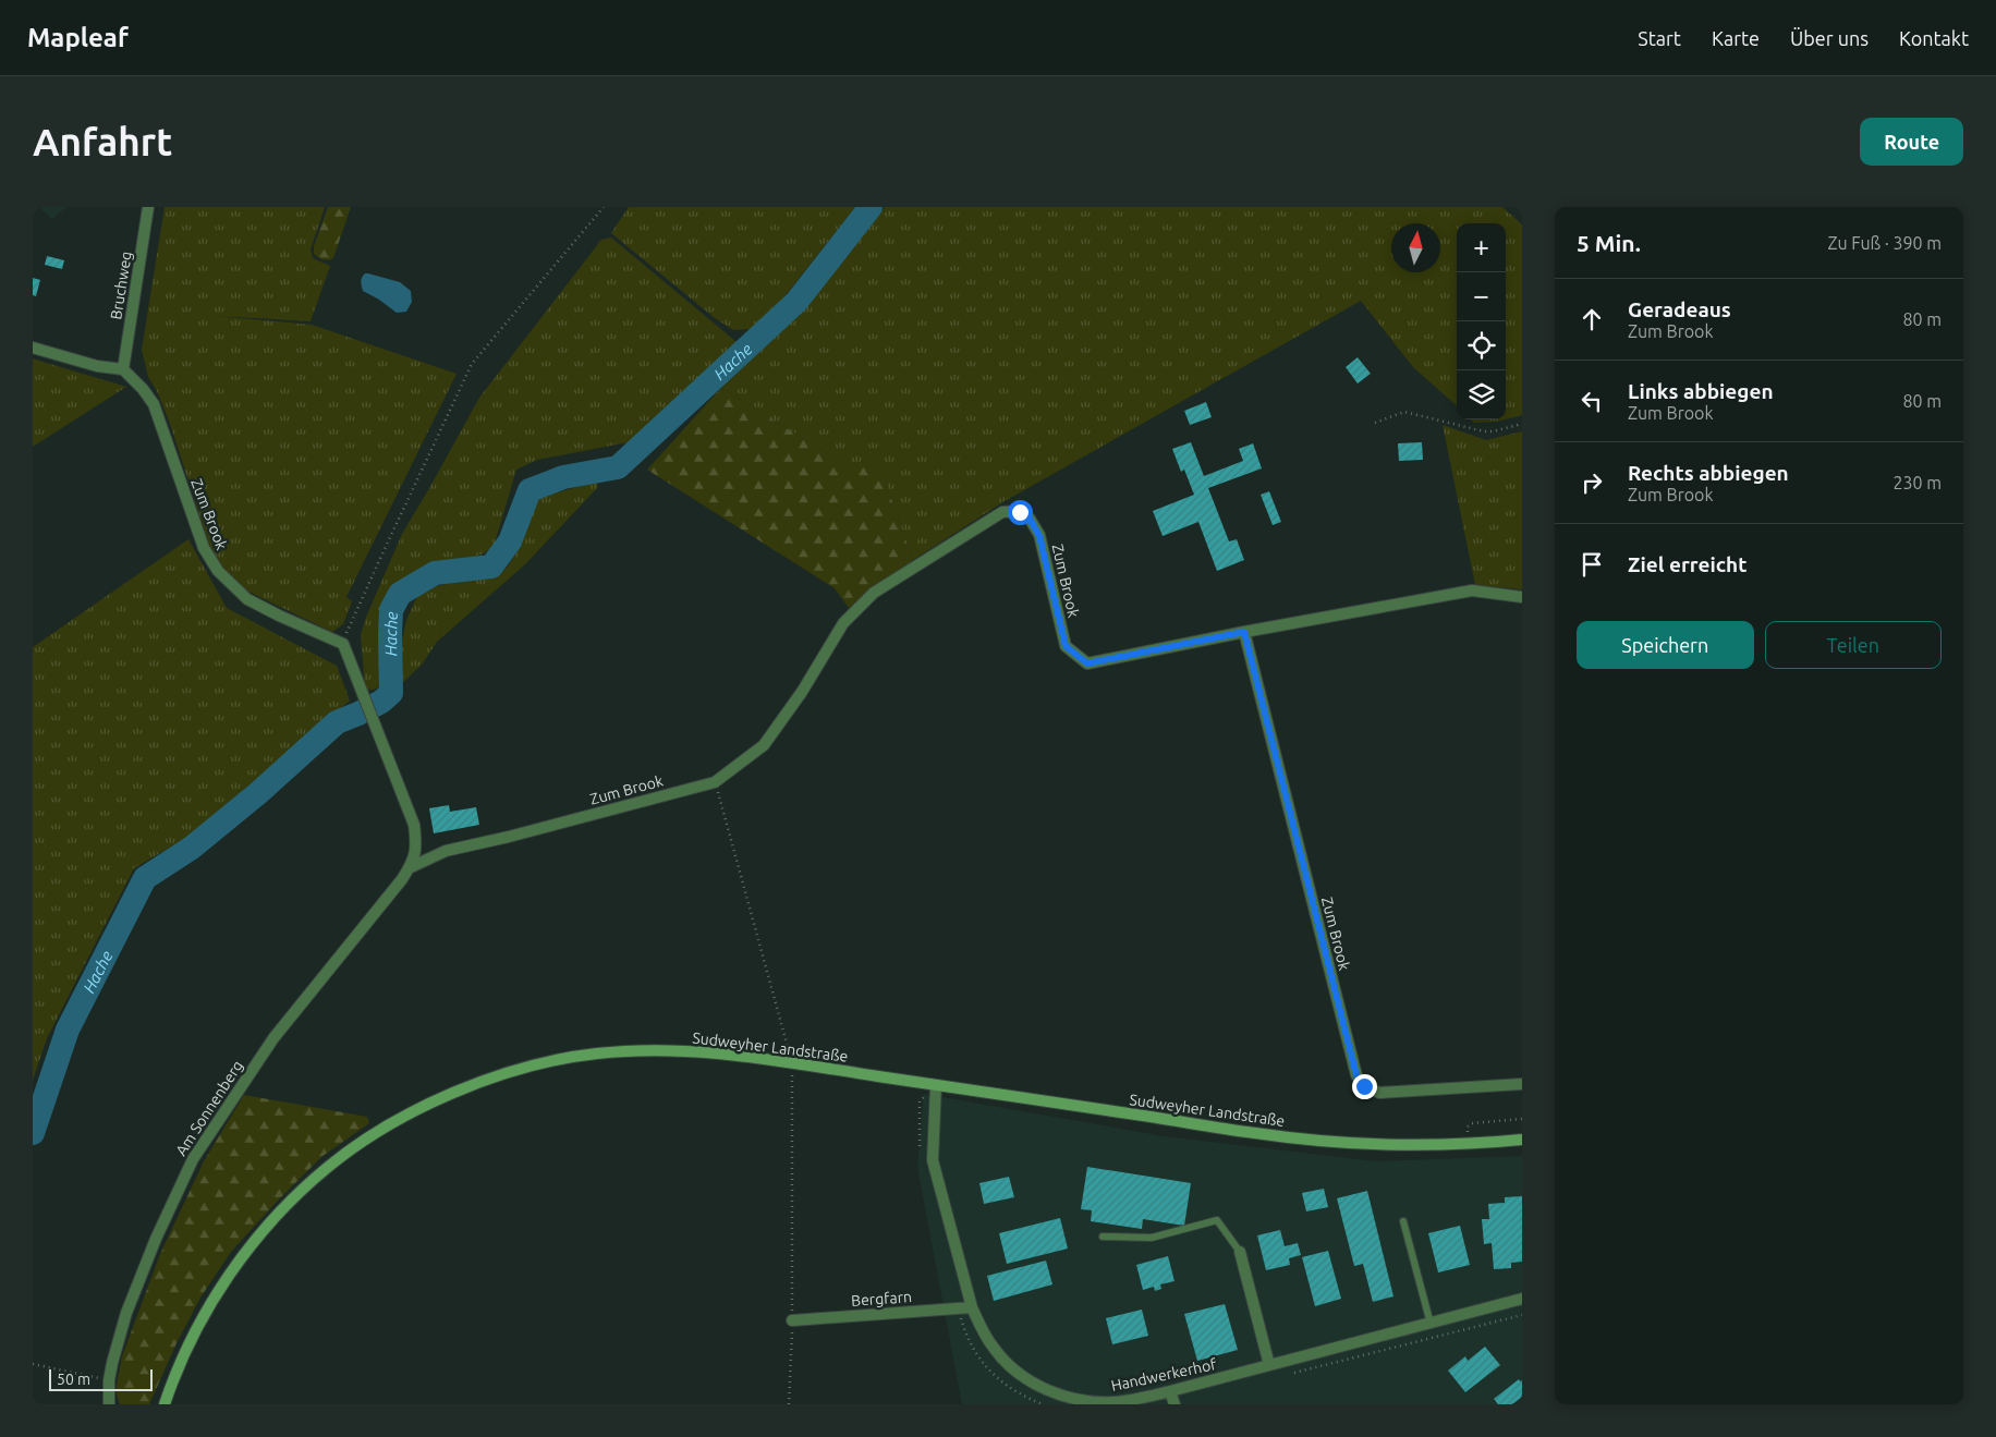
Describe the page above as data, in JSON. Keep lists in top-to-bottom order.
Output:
{
  "streets": {
    "main road": ["Sudweyher Landstraße"],
    "street": [
      "Bruchweg",
      "Zum Brook",
      "Am Sonnenberg",
      "Bergfarn",
      "Handwerkerhof"
    ]
  },
  "crossings": [
    ["Bruchweg", "Zum Brook"],
    ["Zum Brook", "Am Sonnenberg"],
    ["Sudweyher Landstraße", "Handwerkerhof"],
    ["Bergfarn", "Handwerkerhof"]
  ],
  "water": ["Hache"],
  "scale_bar": "50 m",
  "north": "top",
  "page": {
    "header": "Mapleaf",
    "nav": [
      "Start",
      "Karte",
      "Über uns",
      "Kontakt"
    ],
    "buttons": [
      "Route",
      ["Speichern", "Teilen"]
    ],
    "title": "Anfahrt",
    "heading": ["5 Min.", "Zu Fuß · 390 m"],
    "map_buttons": ["+", "−"],
    "list": [
      ["Geradeaus", "Zum Brook", "80 m"],
      ["Links abbiegen", "Zum Brook", "80 m"],
      ["Rechts abbiegen", "Zum Brook", "230 m"],
      "Ziel erreicht"
    ],
    "scale": "50 m"
  }
}
